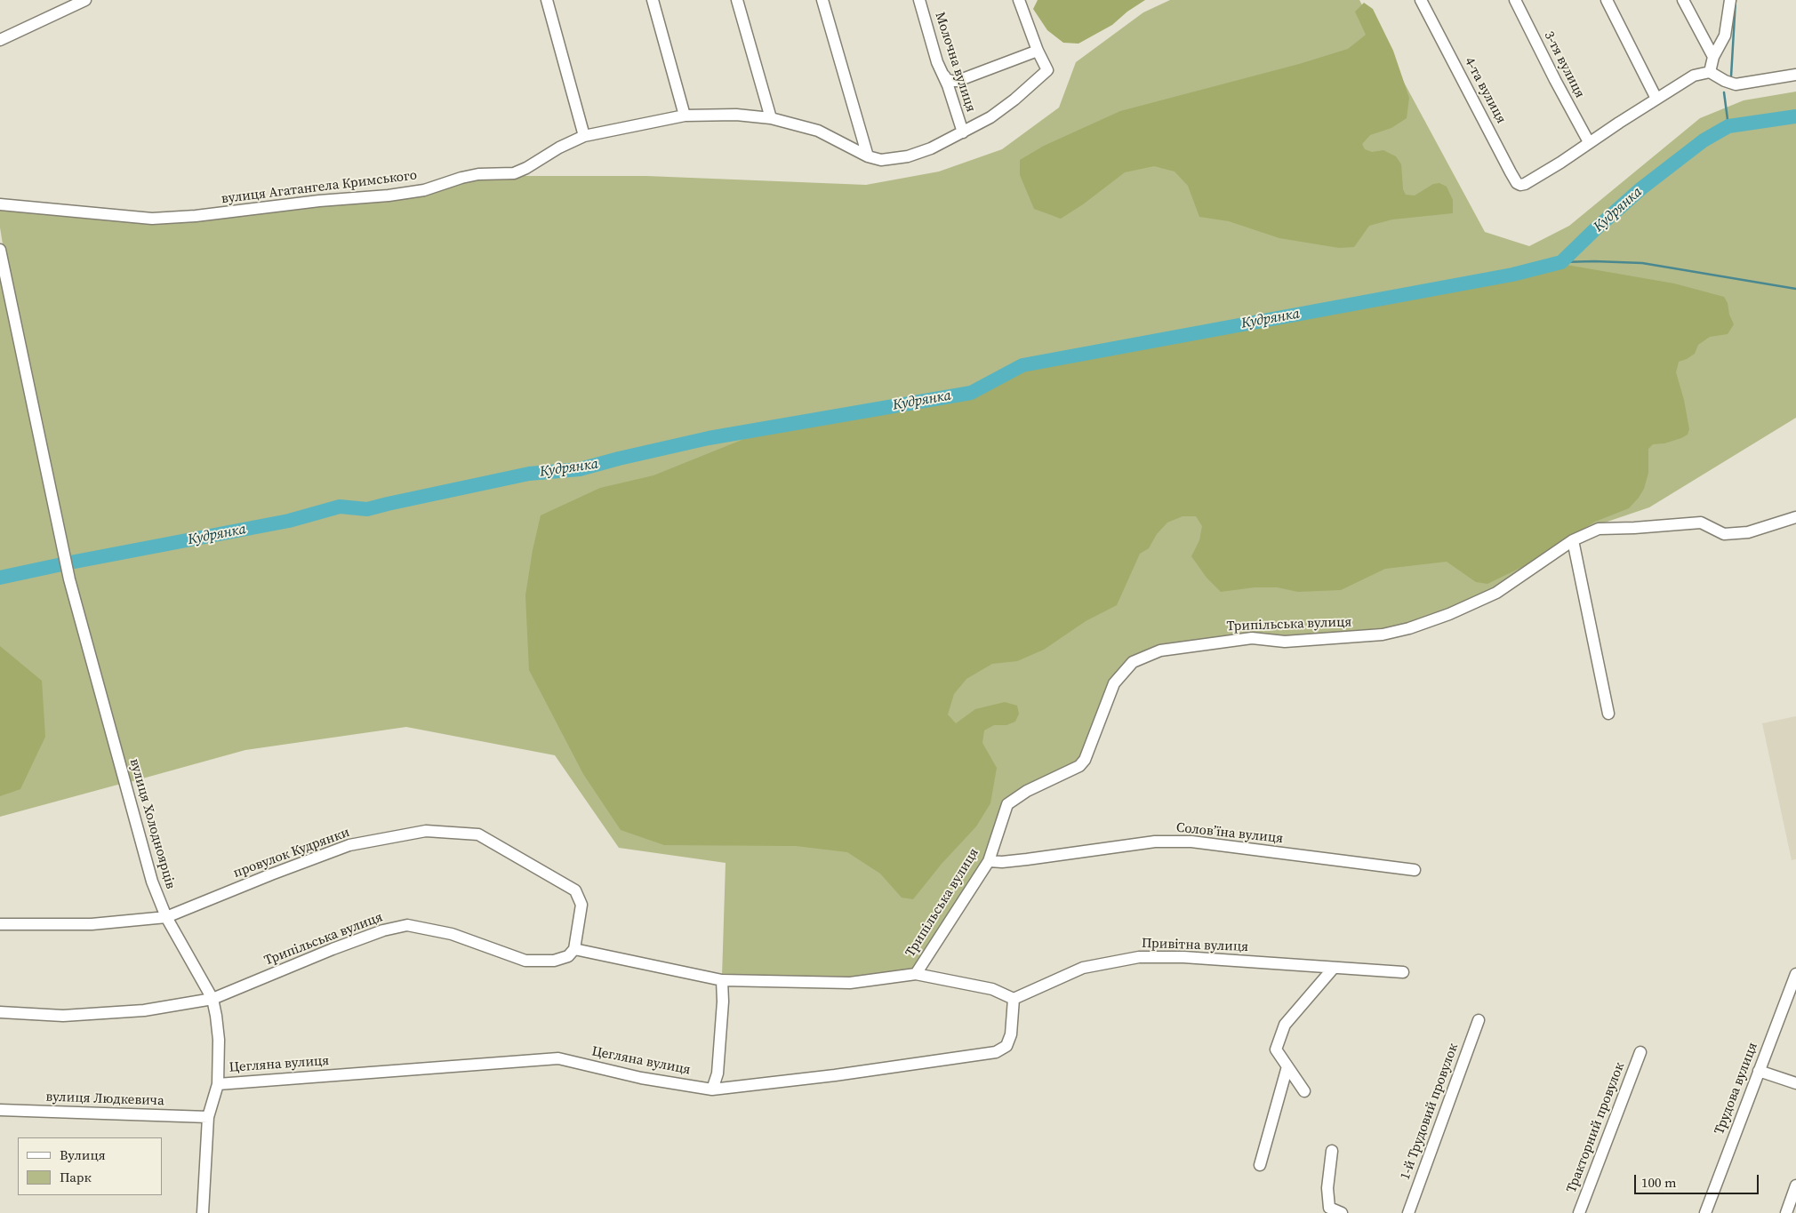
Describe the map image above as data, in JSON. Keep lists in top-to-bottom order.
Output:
{
  "streets": {
    "street": [
      "Молочна вулиця",
      "3-тя вулиця",
      "4-та вулиця",
      "вулиця Агатангела Кримського",
      "Трипільська вулиця",
      "вулиця Холодноярців",
      "Соловʼїна вулиця",
      "провулок Кудрянки",
      "Привітна вулиця",
      "Цегляна вулиця",
      "Трудова вулиця",
      "вулиця Людкевича",
      "1-й Трудовий провулок",
      "Тракторний провулок"
    ]
  },
  "crossings": [
    ["Молочна вулиця", "вулиця Агатангела Кримського"],
    ["3-тя вулиця", "4-та вулиця"],
    ["Трипільська вулиця", "вулиця Холодноярців"],
    ["Трипільська вулиця", "Соловʼїна вулиця"],
    ["Трипільська вулиця", "провулок Кудрянки"],
    ["вулиця Холодноярців", "провулок Кудрянки"],
    ["вулиця Холодноярців", "Цегляна вулиця"],
    ["вулиця Холодноярців", "вулиця Людкевича"],
    ["Привітна вулиця", "Цегляна вулиця"]
  ],
  "water": ["Кудрянка"],
  "legend": ["Вулиця", "Парк"],
  "scale_bar": "100 m"
}
